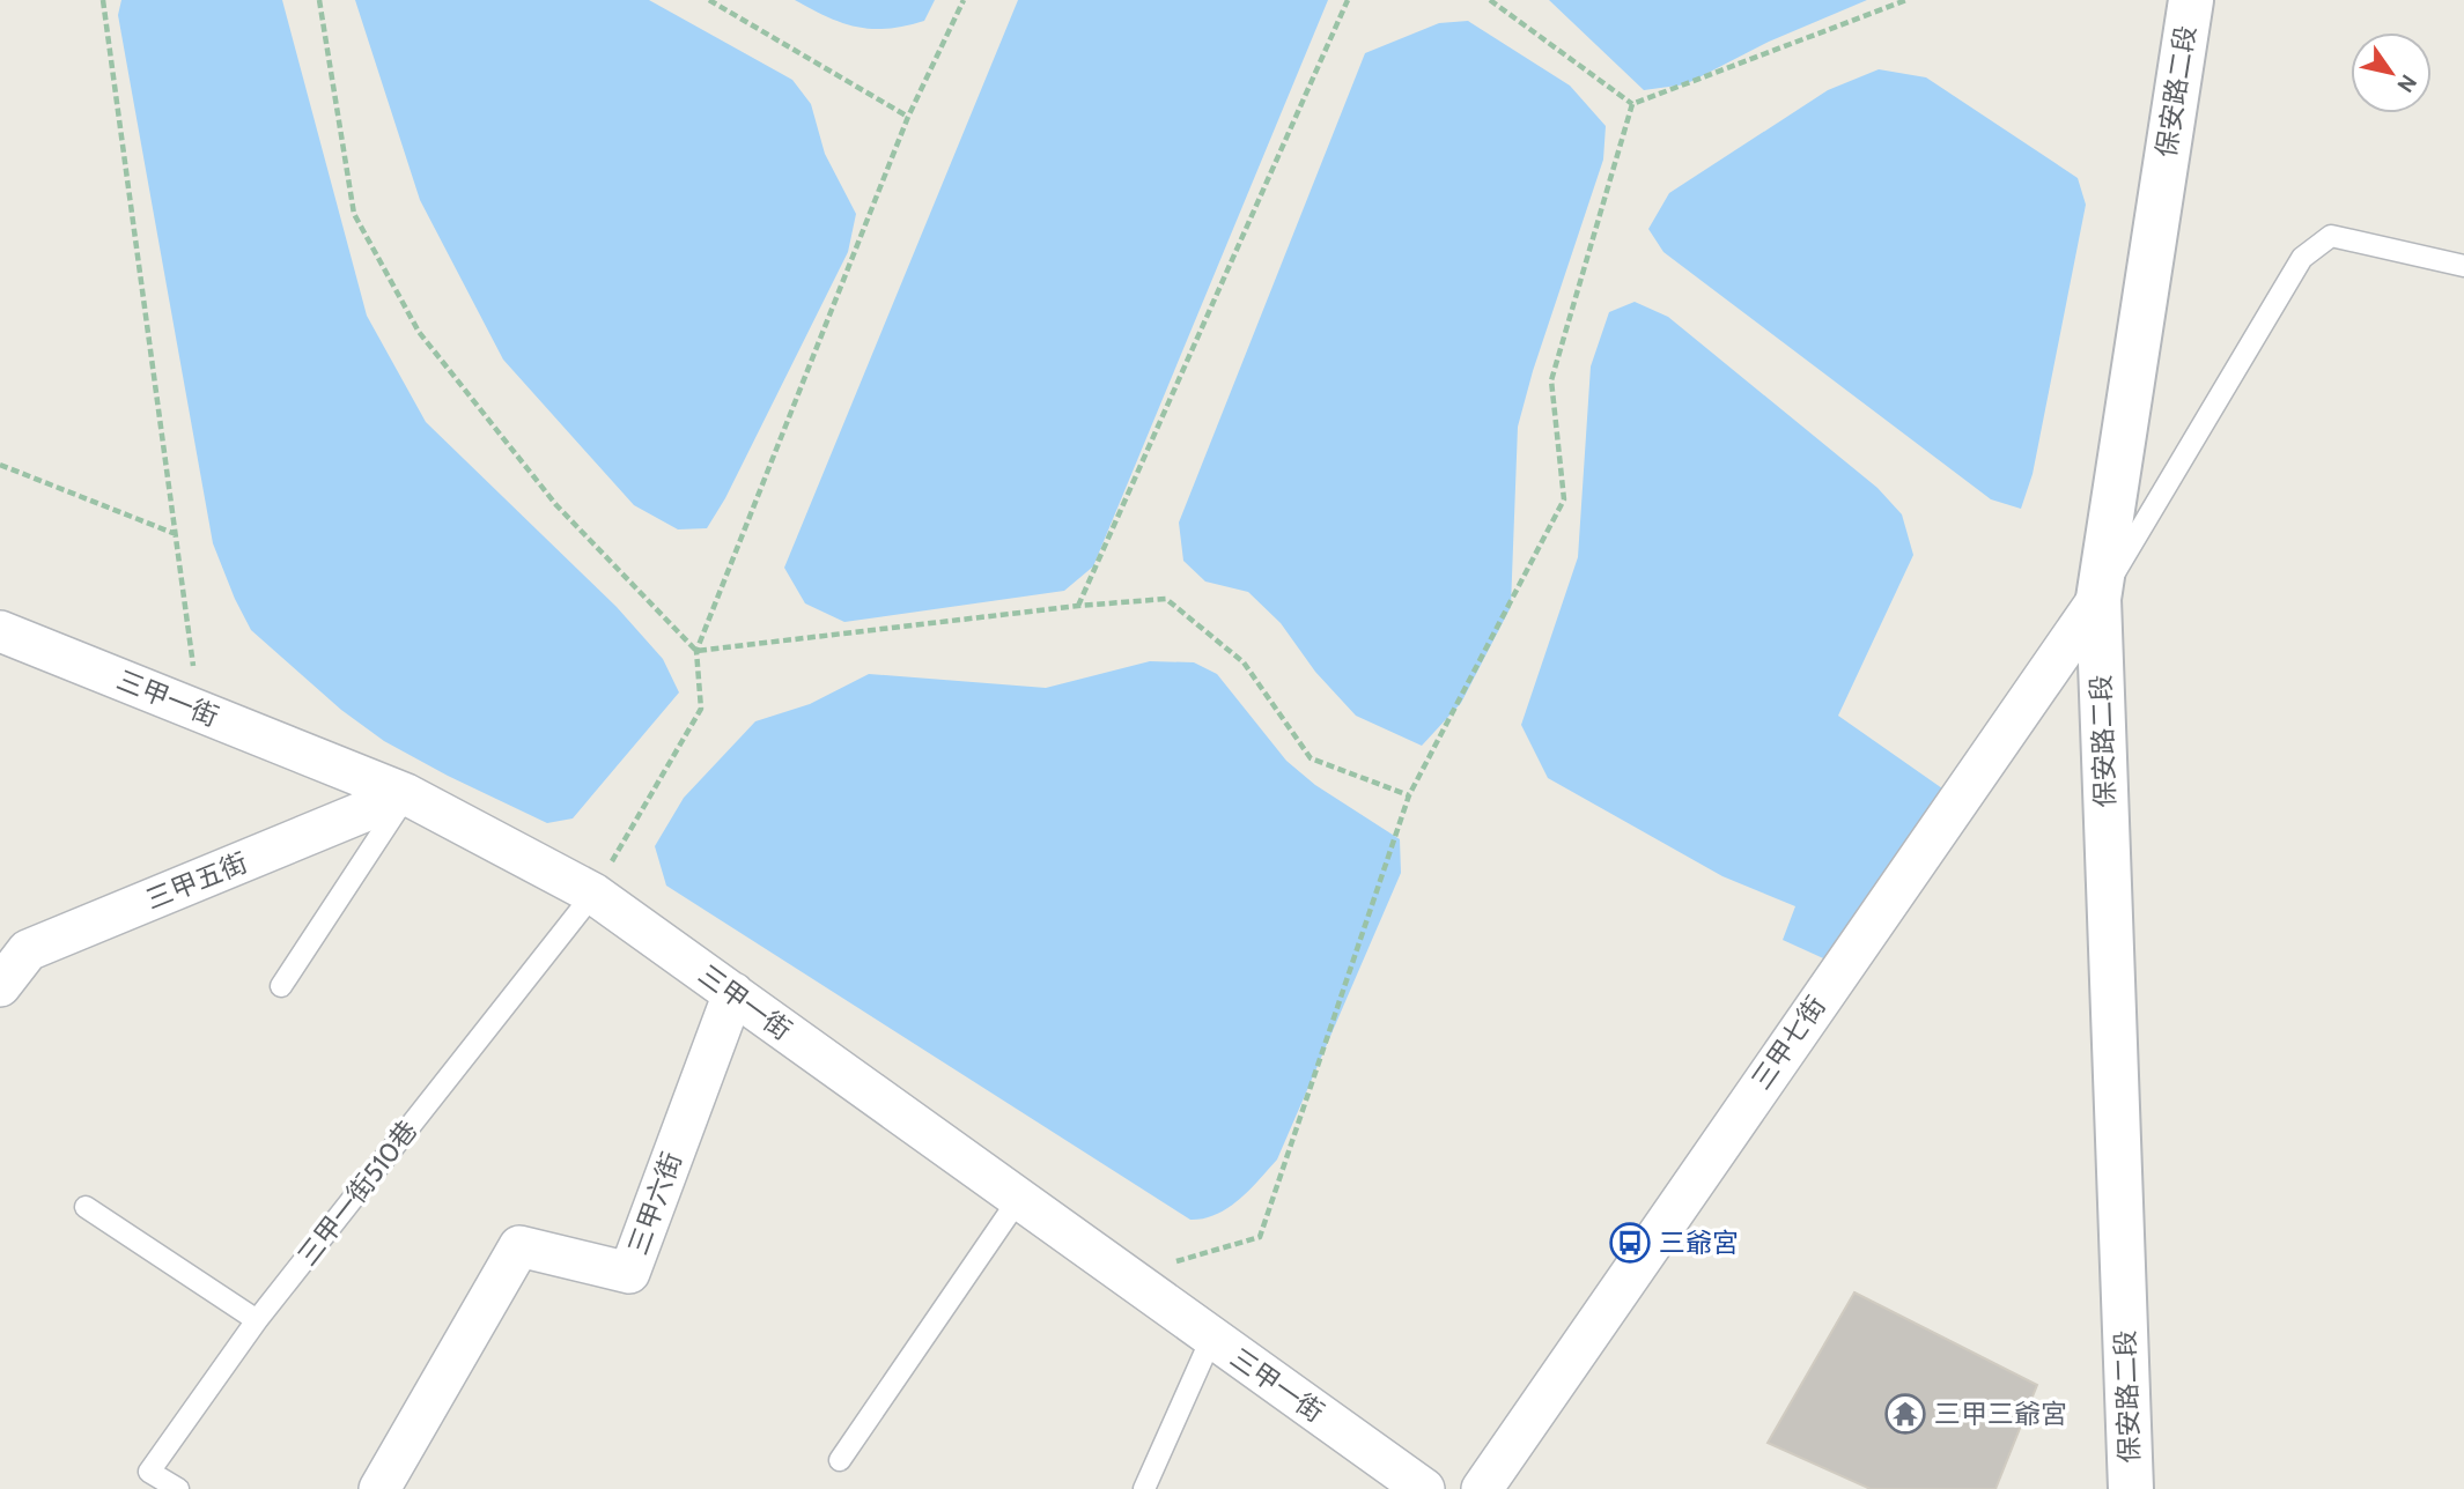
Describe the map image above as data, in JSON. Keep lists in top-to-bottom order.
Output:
{
  "streets": {
    "street": [
      "保安路二段",
      "三甲一街",
      "三甲五街",
      "三甲七街",
      "三甲六街"
    ],
    "lane": ["三甲一街510巷"]
  },
  "crossings": [
    ["保安路二段", "三甲七街"],
    ["三甲一街", "三甲五街"],
    ["三甲一街", "三甲一街510巷"],
    ["三甲一街", "三甲六街"]
  ],
  "places": {
    "bus stop": ["三爺宮"],
    "temple": ["三甲三爺宮"]
  },
  "north": "bottom right"
}
